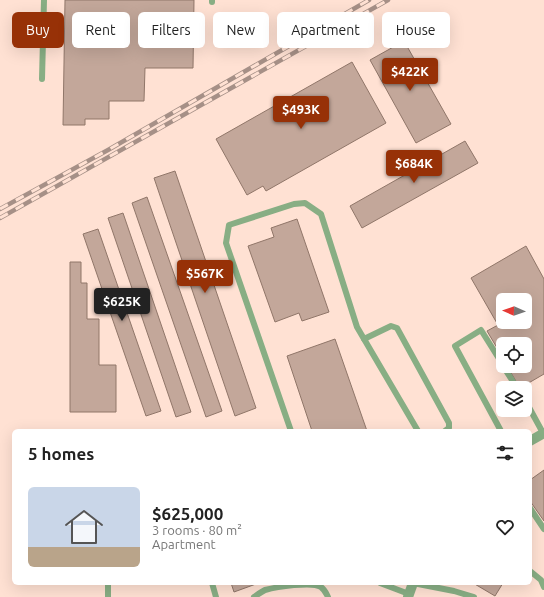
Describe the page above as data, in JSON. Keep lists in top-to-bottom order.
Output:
{
  "north": "left",
  "page": {
    "chip": [
      "Buy",
      "Rent",
      "Filters",
      "New",
      "Apartment",
      "House"
    ],
    "price": [
      "$422K",
      "$493K",
      "$684K",
      "$567K",
      "$625K"
    ],
    "heading": "5 homes",
    "list": [
      {
        "name": "$625,000",
        "note": "3 rooms · 80 m² · Apartment"
      }
    ]
  }
}
